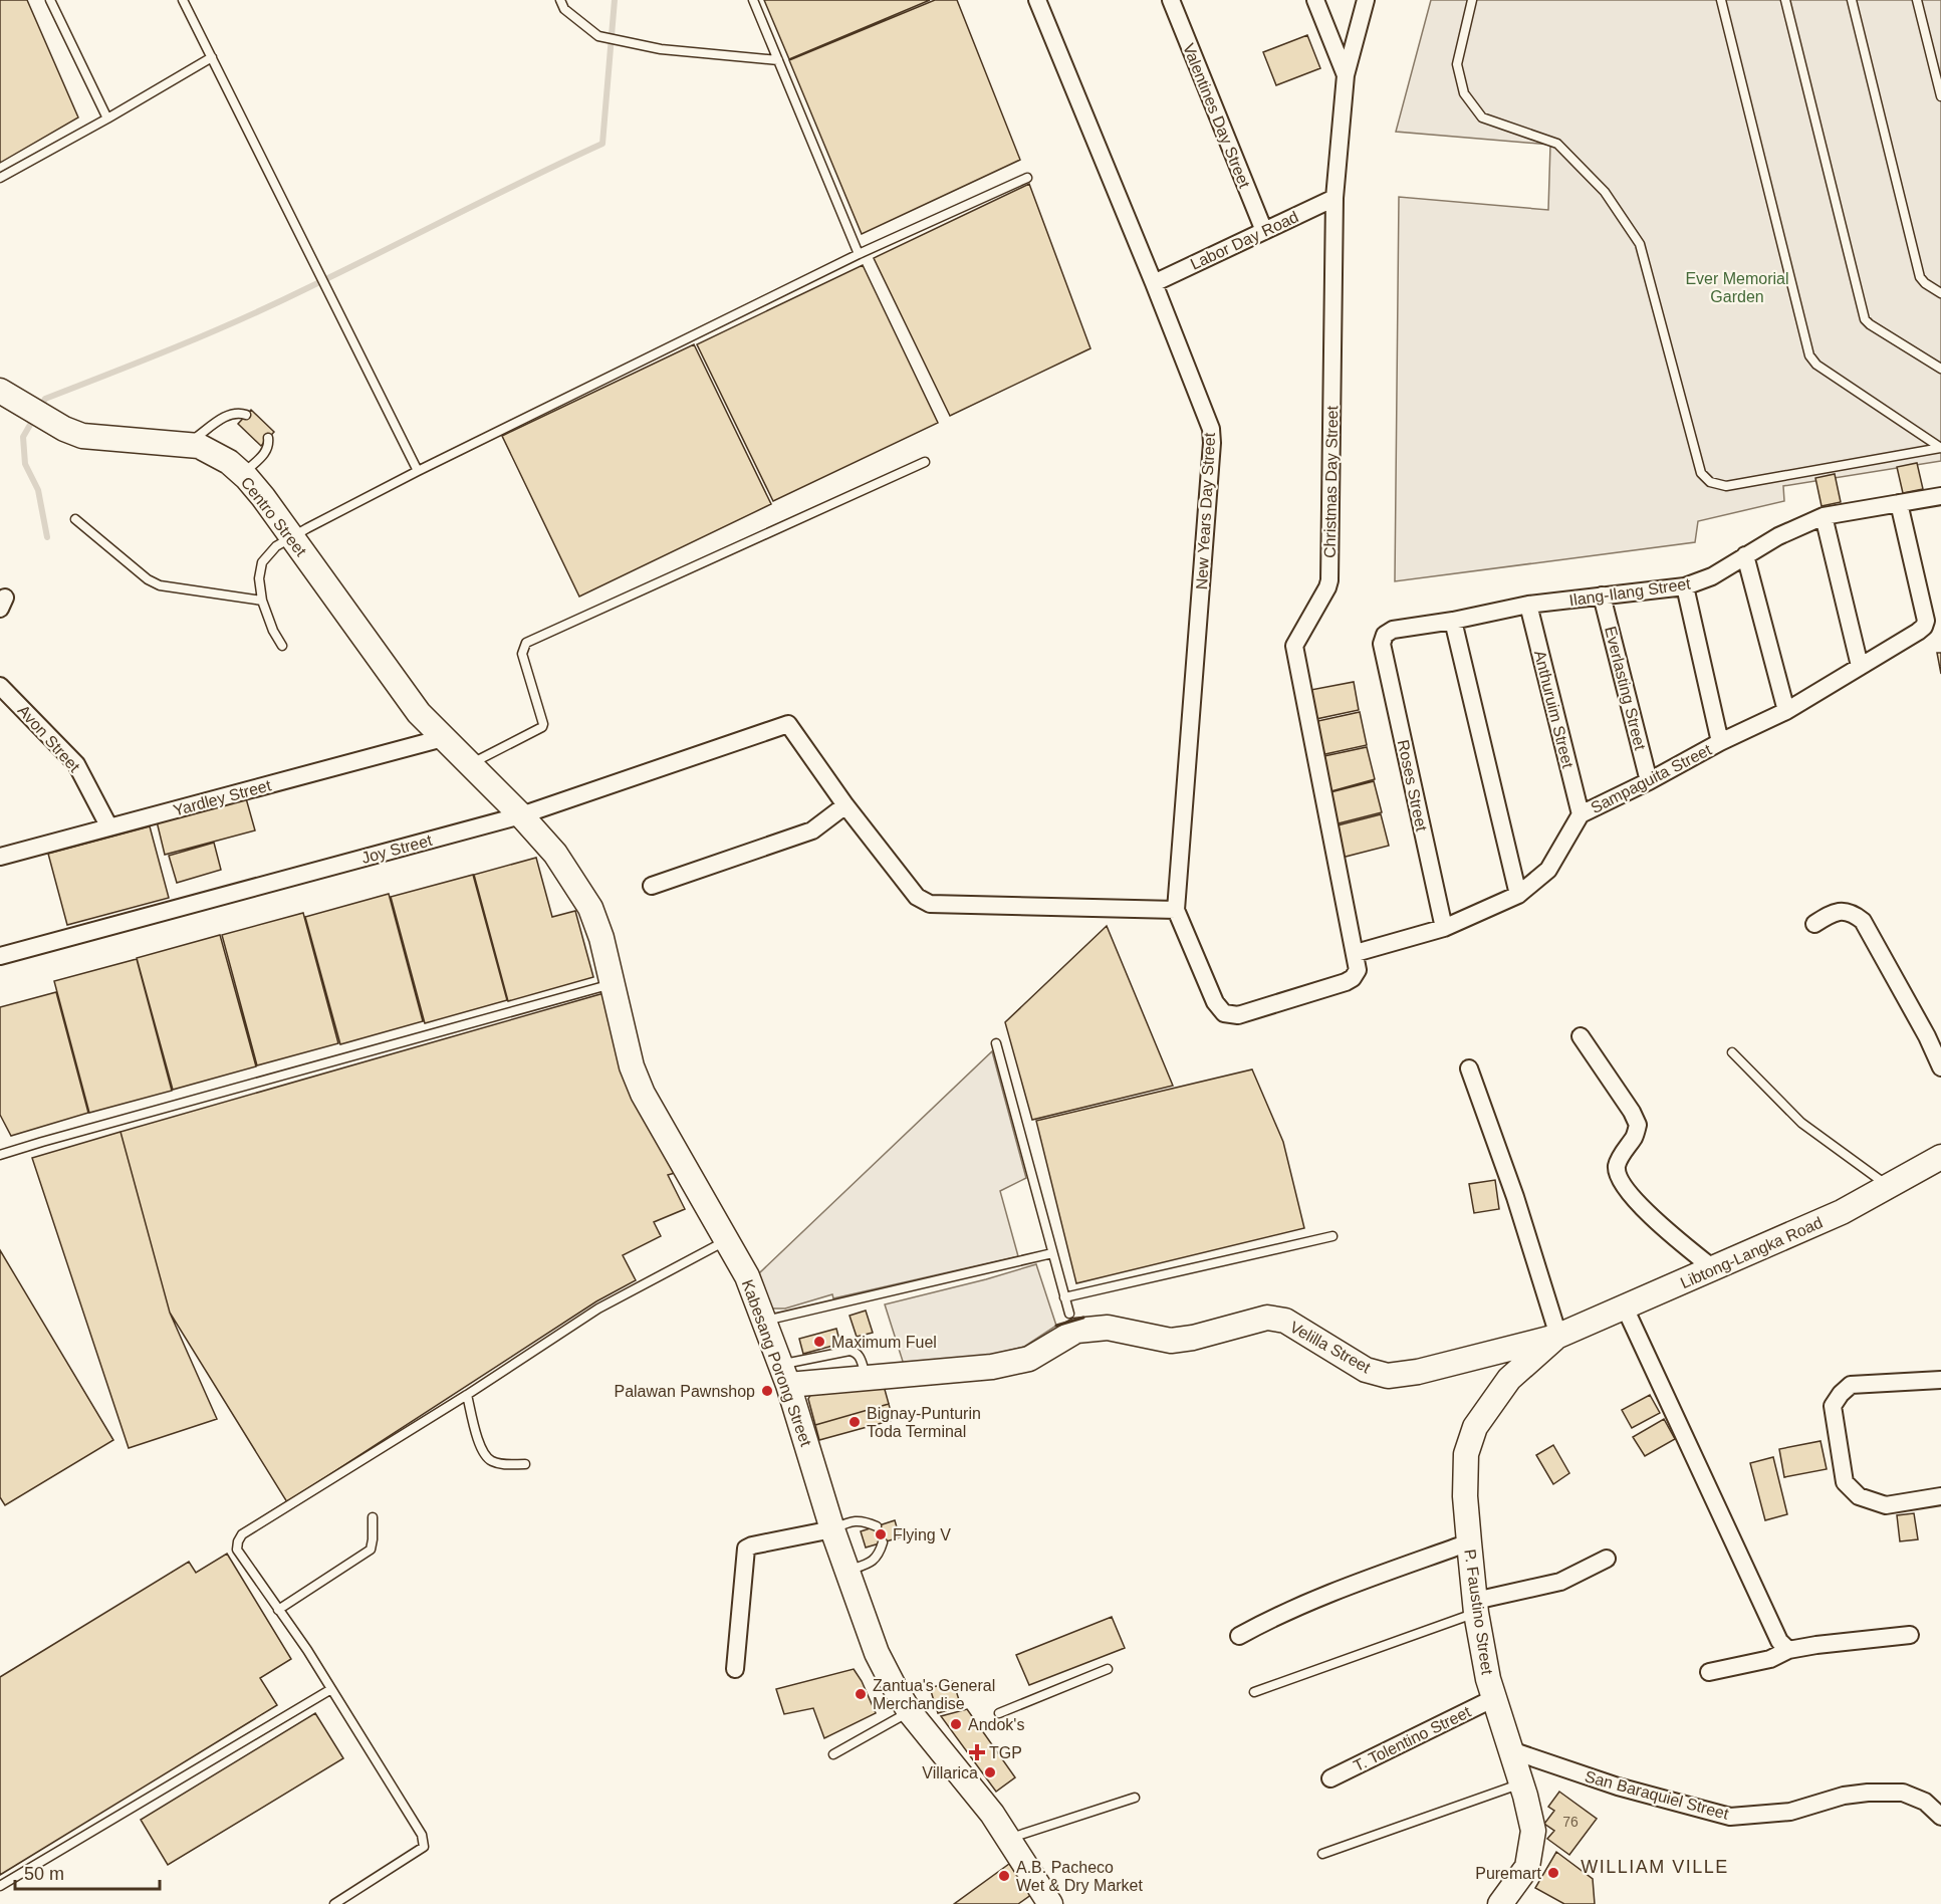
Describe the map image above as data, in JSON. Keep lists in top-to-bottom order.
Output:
{
  "streets": {
    "main road": [
      "Centro Street",
      "Libtong-Langka Road",
      "Velilla Street",
      "Kabesang Porong Street",
      "P. Faustino Street"
    ],
    "street": [
      "Valentines Day Street",
      "Labor Day Road",
      "Christmas Day Street",
      "New Years Day Street",
      "Ilang-Ilang Street",
      "Everlasting Street",
      "Anthuruim Street",
      "Avon Street",
      "Sampaguita Street",
      "Roses Street",
      "Yardley Street",
      "Joy Street",
      "T. Tolentino Street",
      "San Baraquiel Street"
    ]
  },
  "crossings": [
    ["Valentines Day Street", "Labor Day Road"],
    ["Labor Day Road", "Christmas Day Street"],
    ["Labor Day Road", "New Years Day Street"],
    ["Christmas Day Street", "Sampaguita Street"],
    ["Centro Street", "Yardley Street"],
    ["Centro Street", "Kabesang Porong Street"],
    ["Ilang-Ilang Street", "Everlasting Street"],
    ["Ilang-Ilang Street", "Anthuruim Street"],
    ["Ilang-Ilang Street", "Sampaguita Street"],
    ["Ilang-Ilang Street", "Roses Street"],
    ["Everlasting Street", "Sampaguita Street"],
    ["Anthuruim Street", "Sampaguita Street"],
    ["Avon Street", "Yardley Street"],
    ["Sampaguita Street", "Roses Street"],
    ["Yardley Street", "Kabesang Porong Street"],
    ["Joy Street", "Kabesang Porong Street"],
    ["Libtong-Langka Road", "Velilla Street"],
    ["Libtong-Langka Road", "P. Faustino Street"],
    ["Velilla Street", "Kabesang Porong Street"],
    ["Velilla Street", "P. Faustino Street"],
    ["P. Faustino Street", "T. Tolentino Street"],
    ["P. Faustino Street", "San Baraquiel Street"]
  ],
  "districts": ["WILLIAM VILLE"],
  "parks": ["Ever Memorial Garden"],
  "places": {
    "other": [
      "Maximum Fuel",
      "Palawan Pawnshop",
      "Bignay-Punturin Toda Terminal",
      "Flying V",
      "Zantua's General Merchandise",
      "Andok's",
      "Villarica",
      "Puremart",
      "A.B. Pacheco Wet & Dry Market"
    ],
    "health": ["TGP"]
  },
  "house_numbers": ["76"],
  "scale_bar": "50 m"
}
